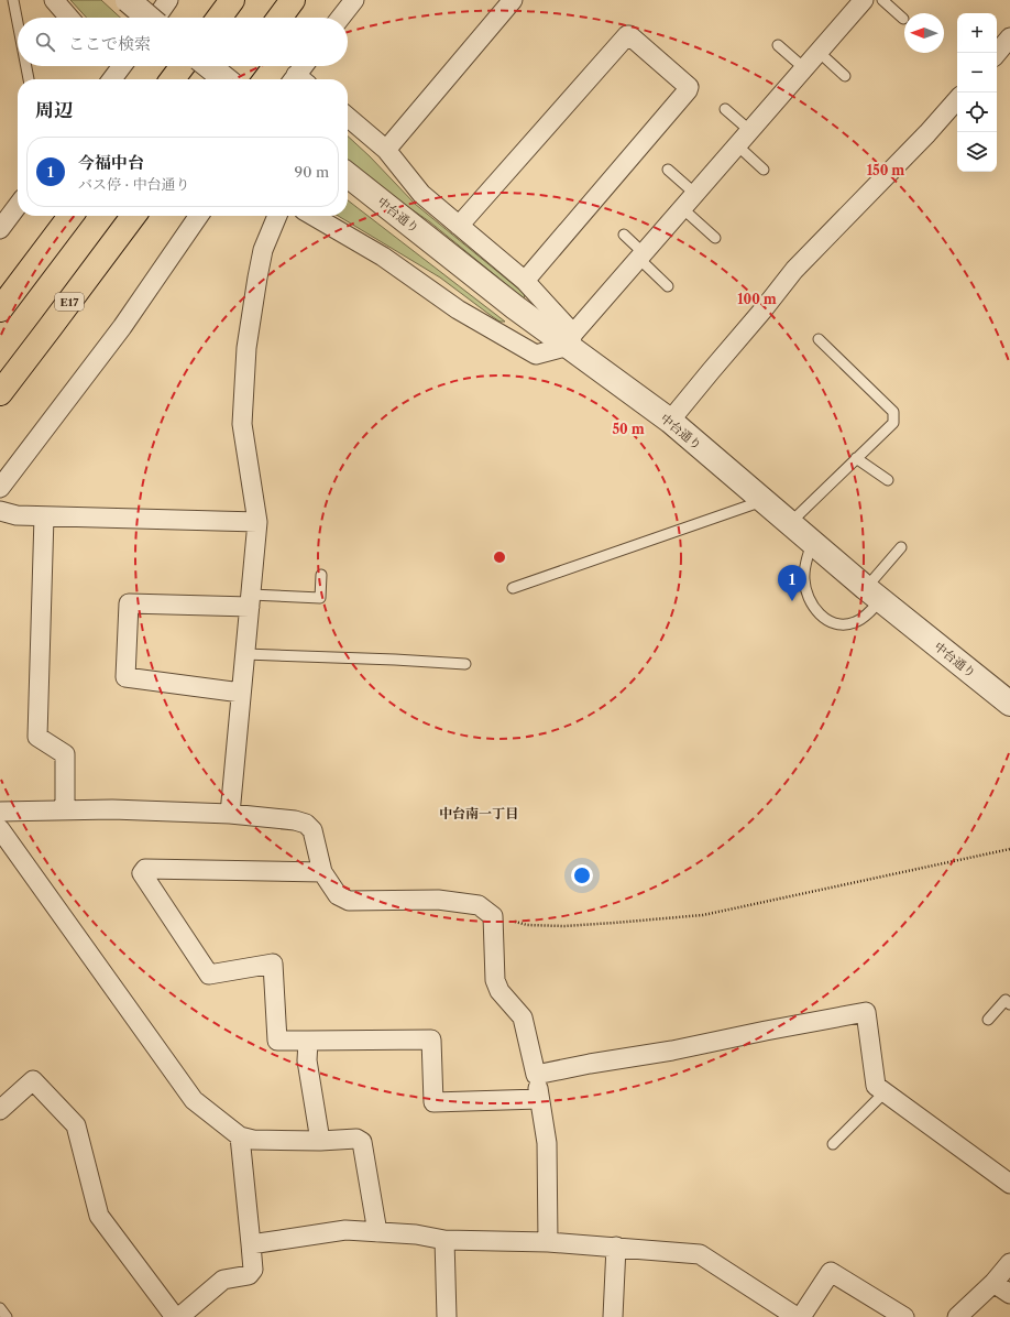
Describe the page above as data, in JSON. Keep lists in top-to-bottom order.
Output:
{
  "streets": {
    "highway": ["E17"],
    "street": ["中台通り"]
  },
  "districts": ["中台南一丁目"],
  "north": "left",
  "page": {
    "map_buttons": ["+", "−"],
    "search": "ここで検索",
    "heading": "周辺",
    "list": [
      {
        "mark": "1",
        "name": "今福中台",
        "note": "バス停 · 中台通り",
        "value": "90 m"
      }
    ],
    "pins": "1"
  },
  "rings": ["150 m", "100 m", "50 m"]
}
